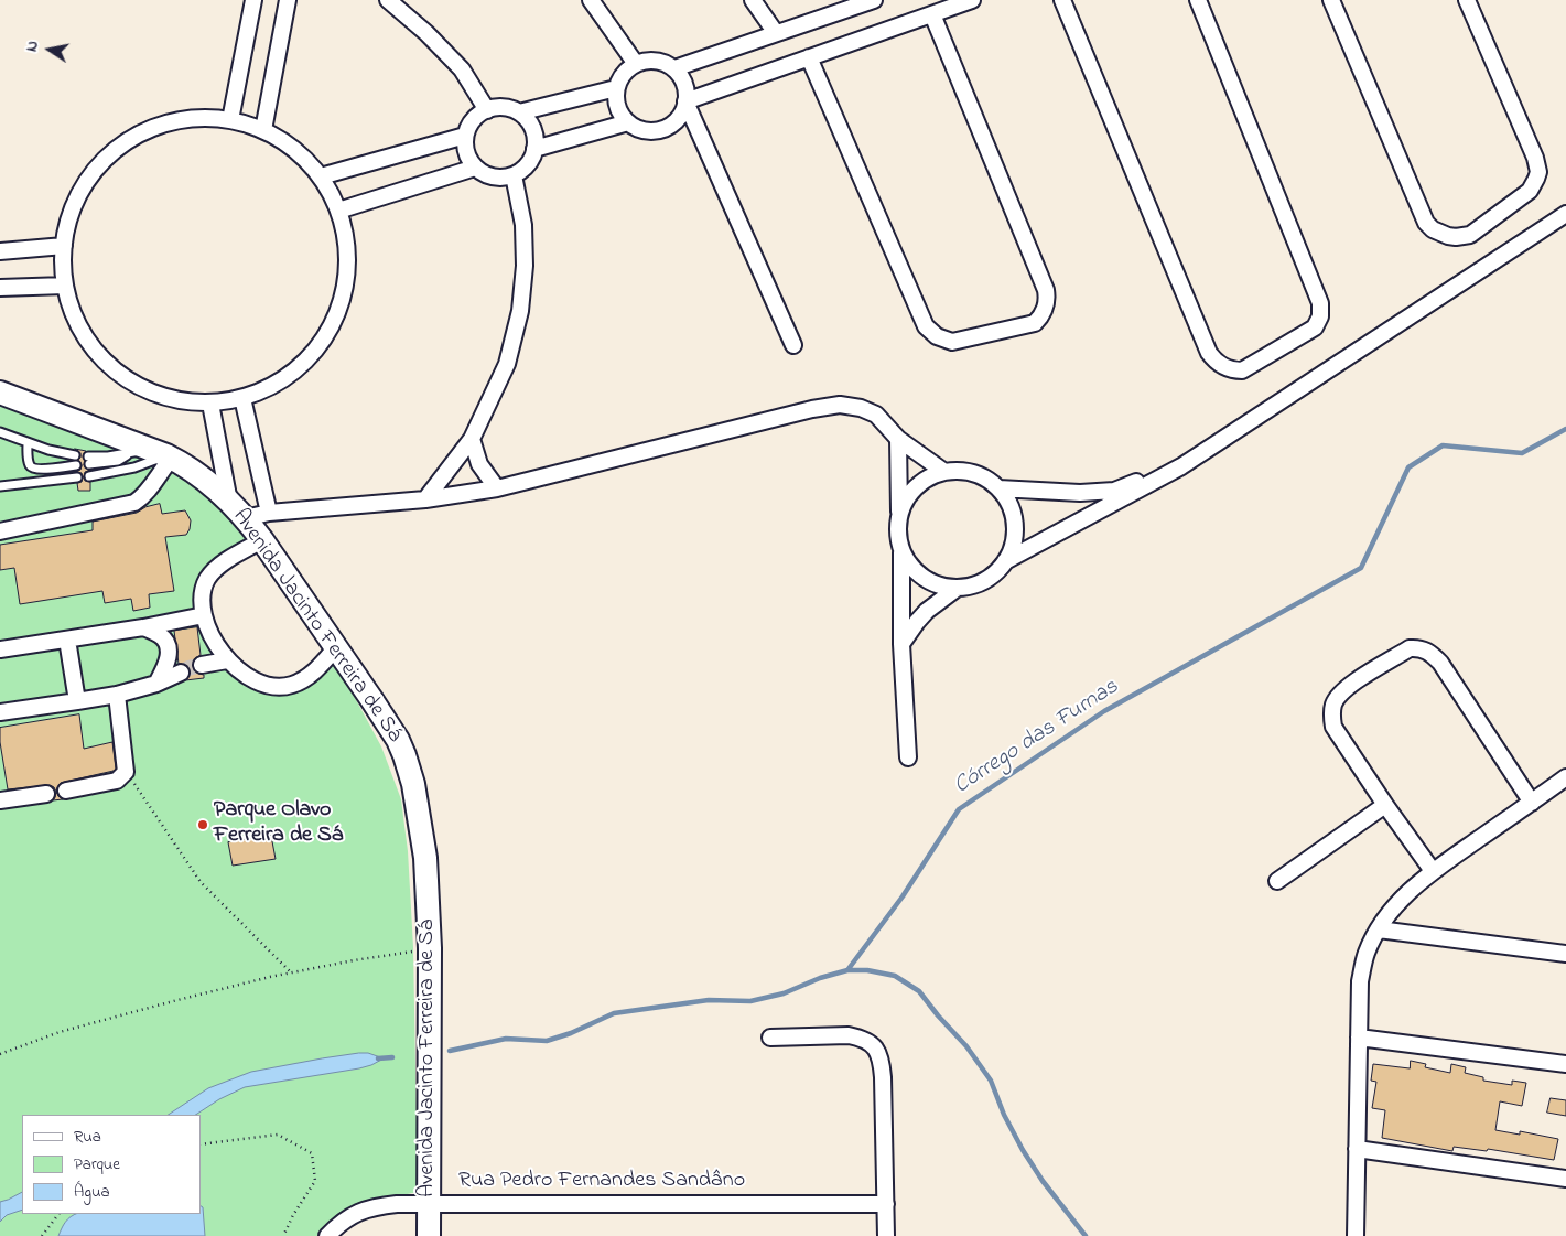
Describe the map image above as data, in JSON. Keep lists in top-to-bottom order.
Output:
{
  "streets": {
    "main road": ["Avenida Jacinto Ferreira de Sá"],
    "street": ["Rua Pedro Fernandes Sandâno"]
  },
  "crossings": [
    ["Avenida Jacinto Ferreira de Sá", "Rua Pedro Fernandes Sandâno"]
  ],
  "water": ["Córrego das Furnas"],
  "places": ["Parque Olavo Ferreira de Sá"],
  "legend": ["Rua", "Parque", "Água"],
  "north": "left"
}
